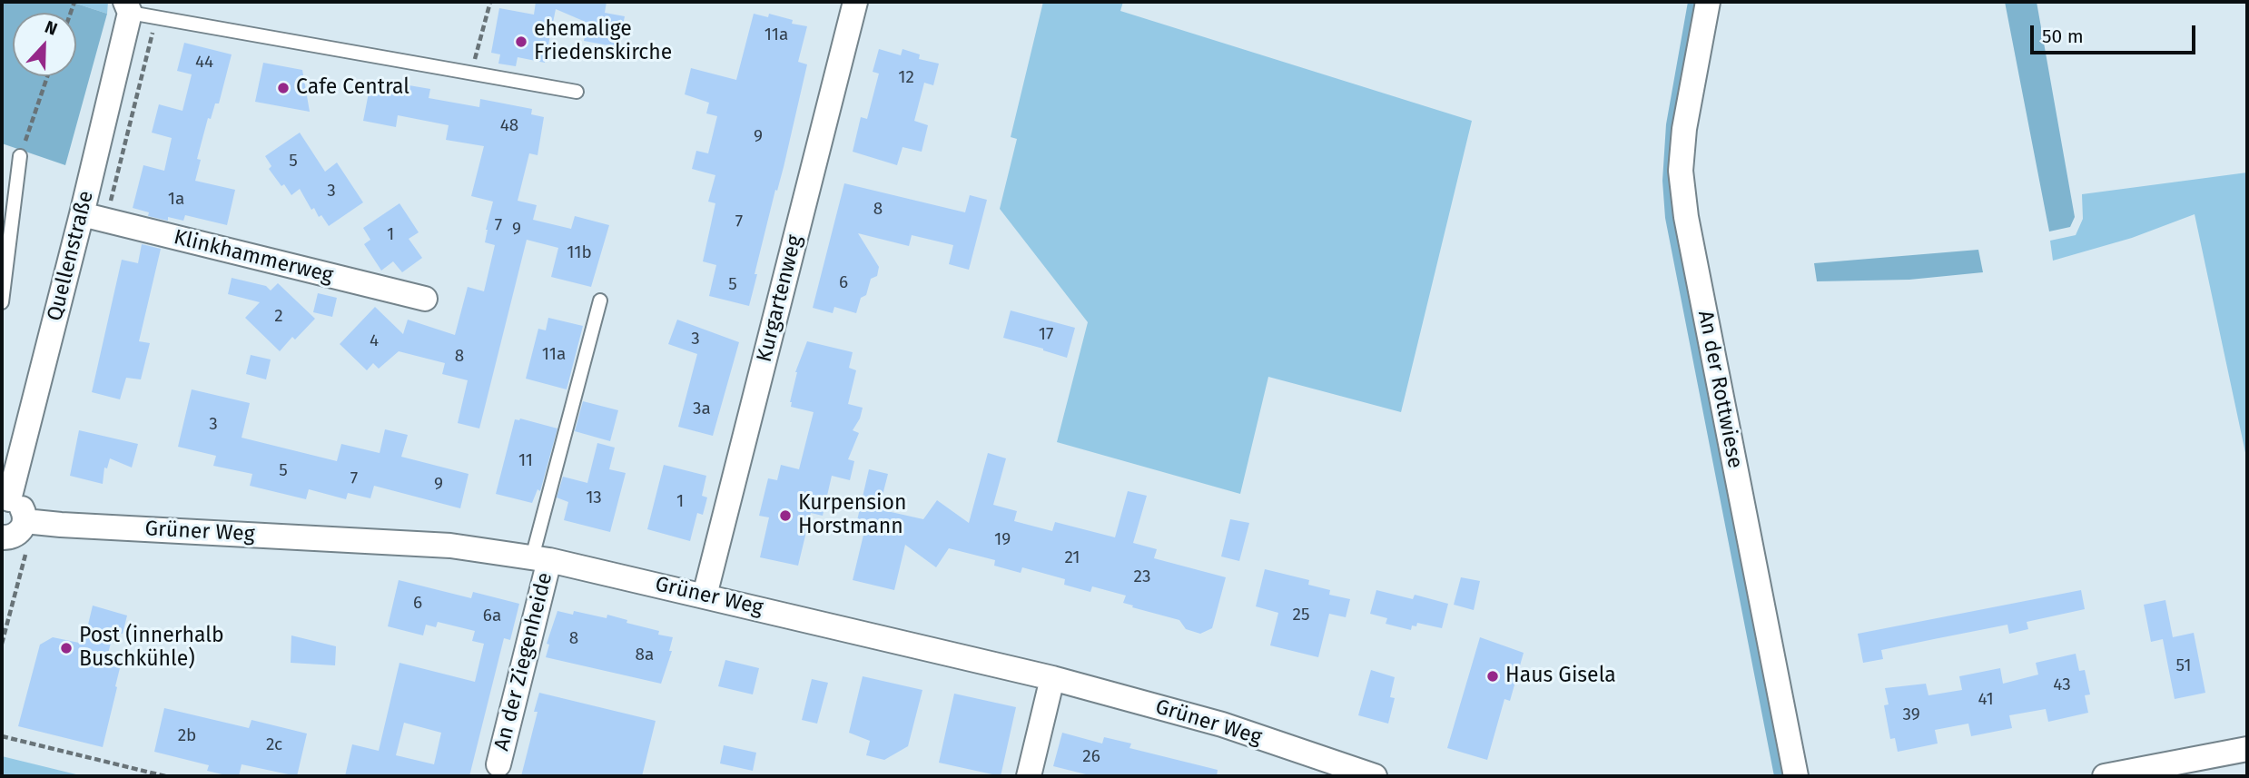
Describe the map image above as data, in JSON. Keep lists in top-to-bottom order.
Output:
{
  "streets": {
    "street": [
      "Quellenstraße",
      "Klinkhammerweg",
      "Kurgartenweg",
      "An der Rottwiese",
      "Grüner Weg",
      "An der Ziegenheide"
    ]
  },
  "crossings": [
    ["Quellenstraße", "Klinkhammerweg"],
    ["Quellenstraße", "Grüner Weg"],
    ["Kurgartenweg", "Grüner Weg"],
    ["Grüner Weg", "An der Ziegenheide"]
  ],
  "places": [
    "ehemalige Friedenskirche",
    "Cafe Central",
    "Kurpension Horstmann",
    "Post (innerhalb Buschkühle)",
    "Haus Gisela"
  ],
  "house_numbers": [
    "11a",
    "44",
    "12",
    "48",
    "9",
    "5",
    "3",
    "1a",
    "8",
    "7",
    "7",
    "9",
    "1",
    "11b",
    "6",
    "5",
    "2",
    "17",
    "3",
    "4",
    "11a",
    "8",
    "3a",
    "3",
    "11",
    "5",
    "7",
    "9",
    "13",
    "1",
    "19",
    "21",
    "23",
    "6",
    "25",
    "6a",
    "8",
    "8a",
    "51",
    "43",
    "41",
    "39",
    "2b",
    "2c",
    "26"
  ],
  "scale_bar": "50 m",
  "north": "top"
}
